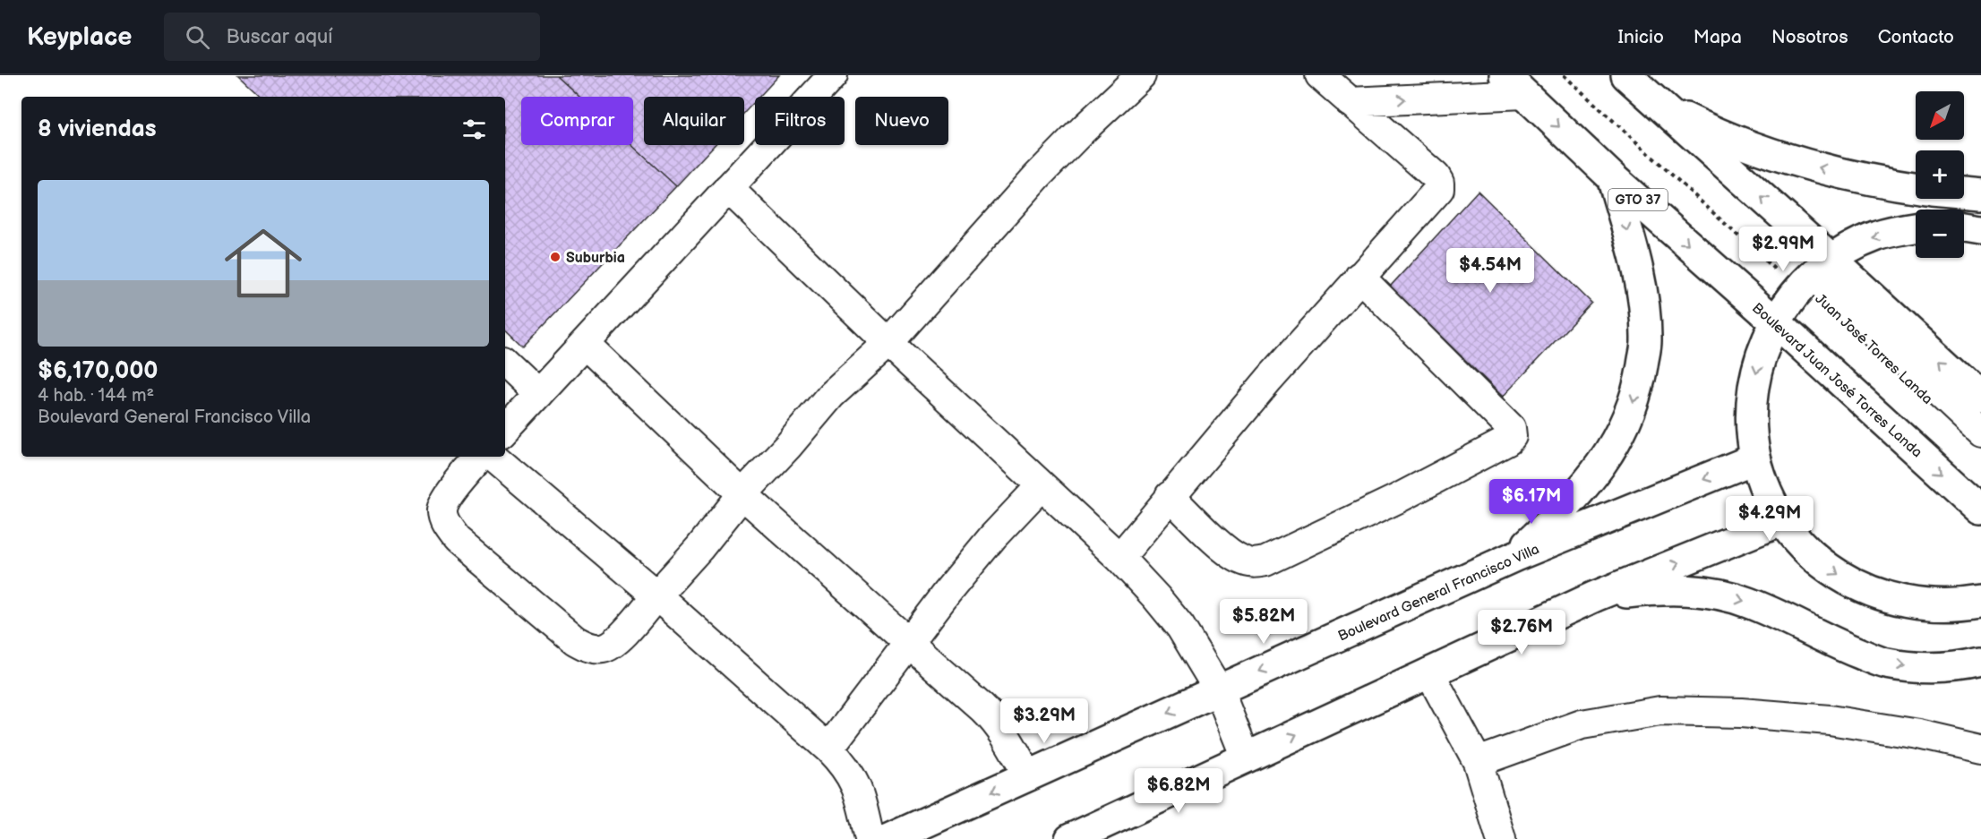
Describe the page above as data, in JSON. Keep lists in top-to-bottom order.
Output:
{
  "streets": {
    "main road": ["GTO 37", "Boulevard Juan José Torres Landa", "Boulevard General Francisco Villa"],
    "path": ["Juan José Torres Landa"]
  },
  "places": ["Suburbia"],
  "north": "bottom left",
  "page": {
    "header": "Keyplace",
    "search": "Buscar aquí",
    "nav": [
      "Inicio",
      "Mapa",
      "Nosotros",
      "Contacto"
    ],
    "map_buttons": ["+", "−"],
    "chip": [
      "Comprar",
      "Alquilar",
      "Filtros",
      "Nuevo"
    ],
    "heading": "8 viviendas",
    "list": [
      {
        "name": "$6,170,000",
        "note": "4 hab. · 144 m² · Boulevard General Francisco Villa"
      }
    ],
    "price": [
      "$2.99M",
      "$4.54M",
      "$6.17M",
      "$4.29M",
      "$5.82M",
      "$2.76M",
      "$3.29M",
      "$6.82M"
    ]
  }
}
